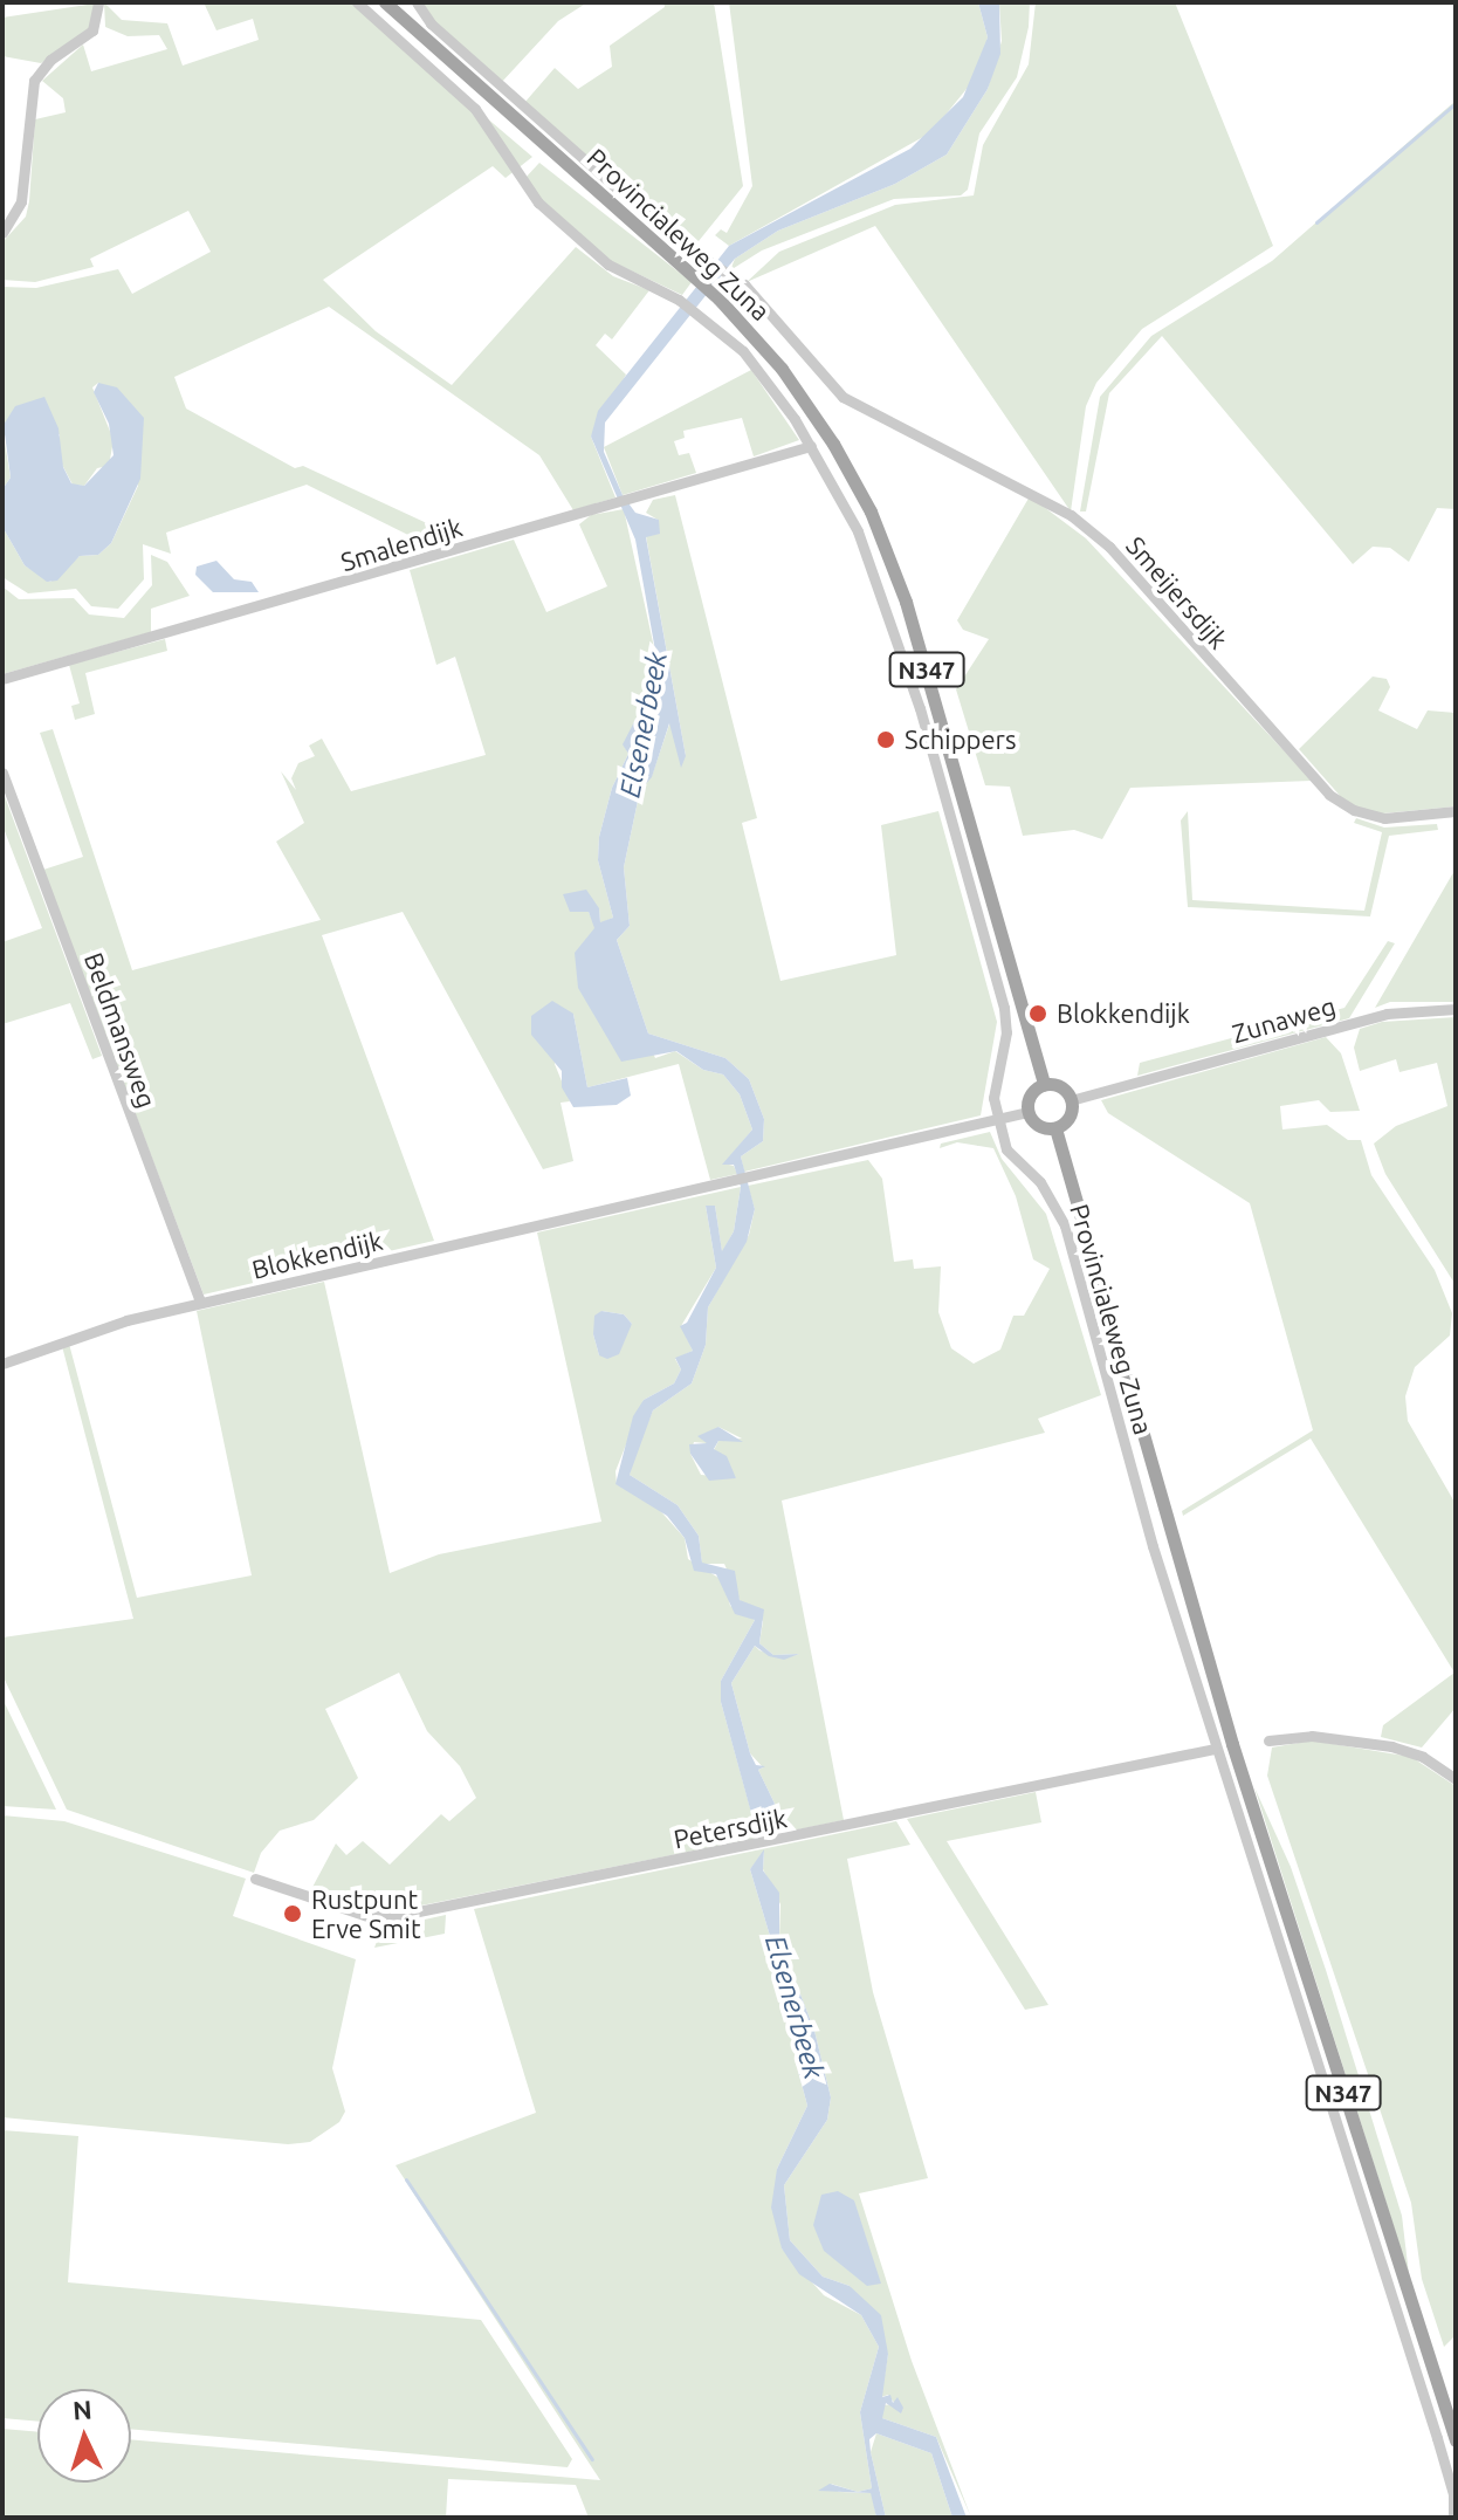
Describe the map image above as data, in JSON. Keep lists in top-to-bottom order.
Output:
{
  "streets": {
    "main road": ["Provincialeweg Zuna", "N347"],
    "street": [
      "Smalendijk",
      "Smeijersdijk",
      "Zunaweg",
      "Beldmansweg",
      "Blokkendijk",
      "Petersdijk"
    ]
  },
  "crossings": [
    ["Provincialeweg Zuna", "Smalendijk"],
    ["Provincialeweg Zuna", "Smeijersdijk"],
    ["Provincialeweg Zuna", "Zunaweg"],
    ["Provincialeweg Zuna", "Blokkendijk"],
    ["Provincialeweg Zuna", "Petersdijk"],
    ["Zunaweg", "Blokkendijk"],
    ["Beldmansweg", "Blokkendijk"]
  ],
  "water": ["Elsenerbeek"],
  "places": ["Schippers", "Blokkendijk", "Rustpunt Erve Smit"],
  "north": "top"
}
